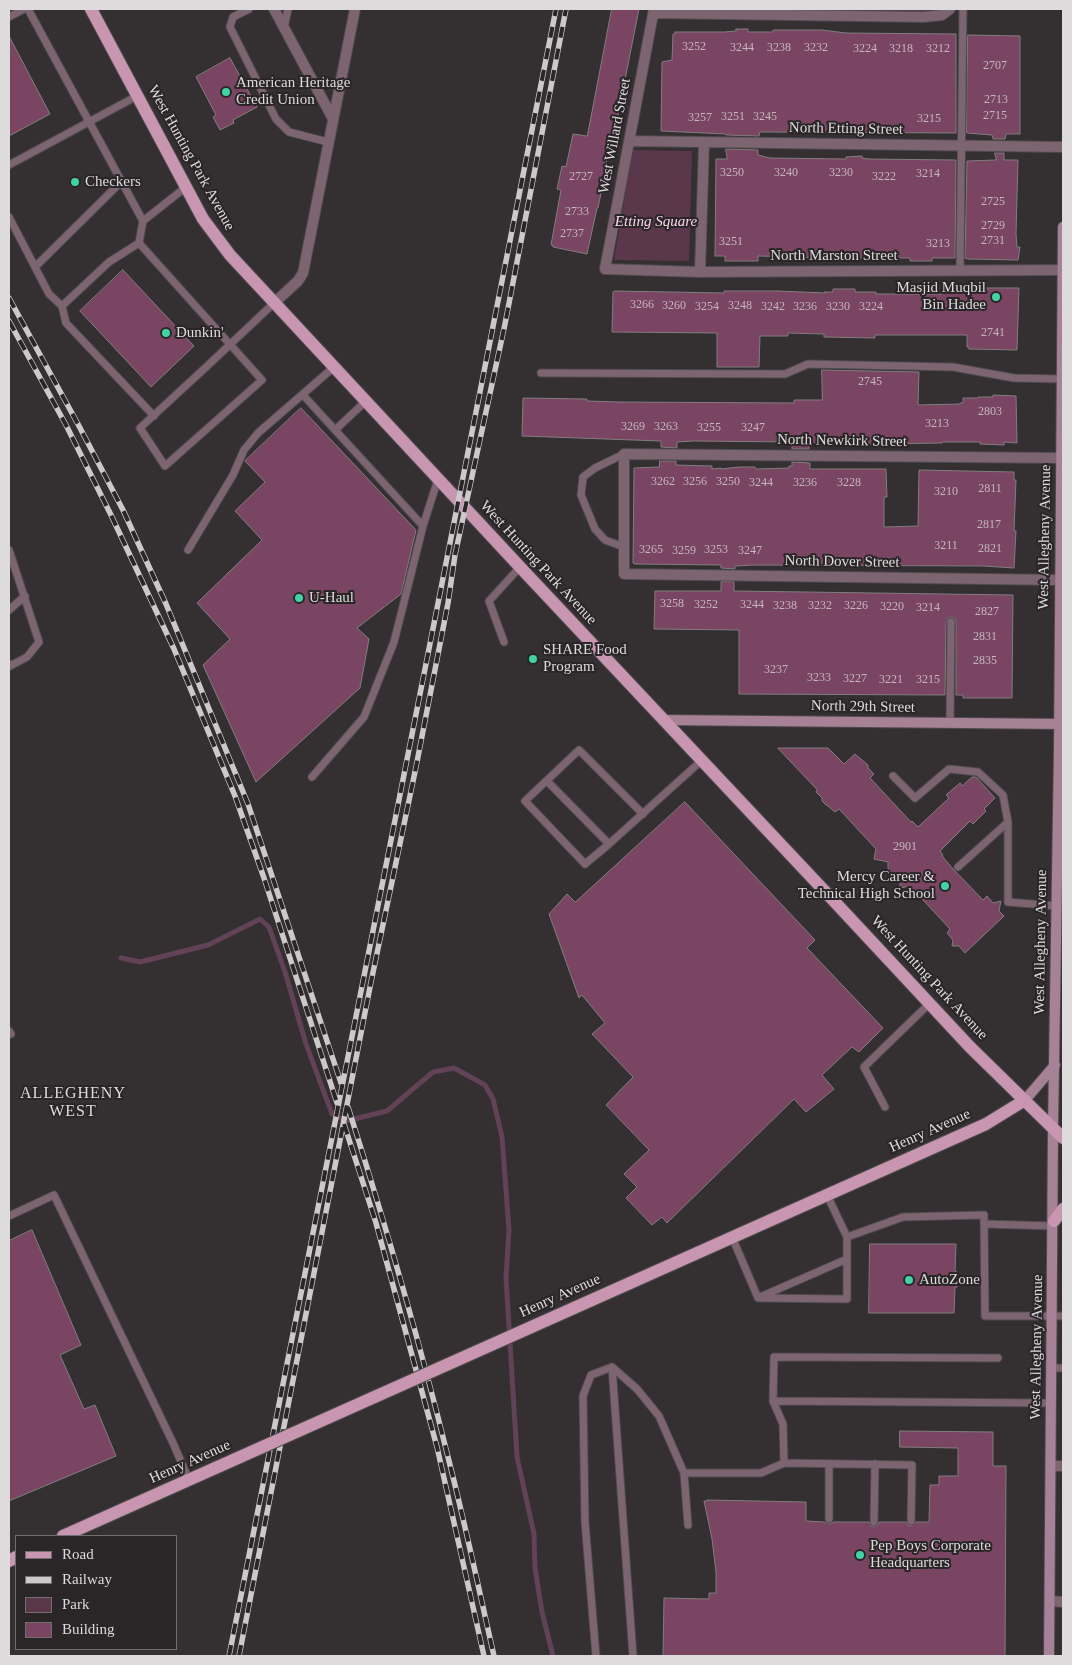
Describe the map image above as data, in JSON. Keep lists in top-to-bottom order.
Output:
{
  "streets": {
    "main road": [
      "West Hunting Park Avenue",
      "West Allegheny Avenue",
      "North 29th Street",
      "Henry Avenue"
    ],
    "street": [
      "North Etting Street",
      "West Willard Street",
      "North Marston Street",
      "North Newkirk Street",
      "North Dover Street"
    ]
  },
  "crossings": [
    ["North Etting Street", "West Willard Street"],
    ["West Willard Street", "North Marston Street"],
    ["West Hunting Park Avenue", "West Allegheny Avenue"],
    ["West Hunting Park Avenue", "North 29th Street"],
    ["West Hunting Park Avenue", "Henry Avenue"],
    ["North Marston Street", "West Allegheny Avenue"],
    ["North Newkirk Street", "West Allegheny Avenue"],
    ["West Allegheny Avenue", "North Dover Street"],
    ["West Allegheny Avenue", "North 29th Street"],
    ["West Allegheny Avenue", "Henry Avenue"]
  ],
  "districts": ["ALLEGHENY WEST"],
  "parks": ["Etting Square"],
  "places": [
    "American Heritage Credit Union",
    "Checkers",
    "Masjid Muqbil Bin Hadee",
    "Dunkin'",
    "U-Haul",
    "SHARE Food Program",
    "Mercy Career & Technical High School",
    "AutoZone",
    "Pep Boys Corporate Headquarters"
  ],
  "house_numbers": [
    "3252",
    "3244",
    "3238",
    "3232",
    "3224",
    "3218",
    "3212",
    "2707",
    "2713",
    "2715",
    "3251",
    "3245",
    "3257",
    "3215",
    "3250",
    "3240",
    "3230",
    "3214",
    "2727",
    "3222",
    "2725",
    "2733",
    "2729",
    "2737",
    "2731",
    "3251",
    "3213",
    "3266",
    "3260",
    "3248",
    "3254",
    "3242",
    "3236",
    "3230",
    "3224",
    "2741",
    "2745",
    "2803",
    "3213",
    "3269",
    "3263",
    "3255",
    "3247",
    "3262",
    "3256",
    "3250",
    "3244",
    "3236",
    "3228",
    "2811",
    "3210",
    "2817",
    "3211",
    "2821",
    "3265",
    "3253",
    "3259",
    "3247",
    "3258",
    "3252",
    "3244",
    "3238",
    "3232",
    "3226",
    "3220",
    "3214",
    "2827",
    "2831",
    "2835",
    "3237",
    "3233",
    "3227",
    "3221",
    "3215",
    "2901"
  ],
  "legend": [
    "Road",
    "Railway",
    "Park",
    "Building"
  ]
}
